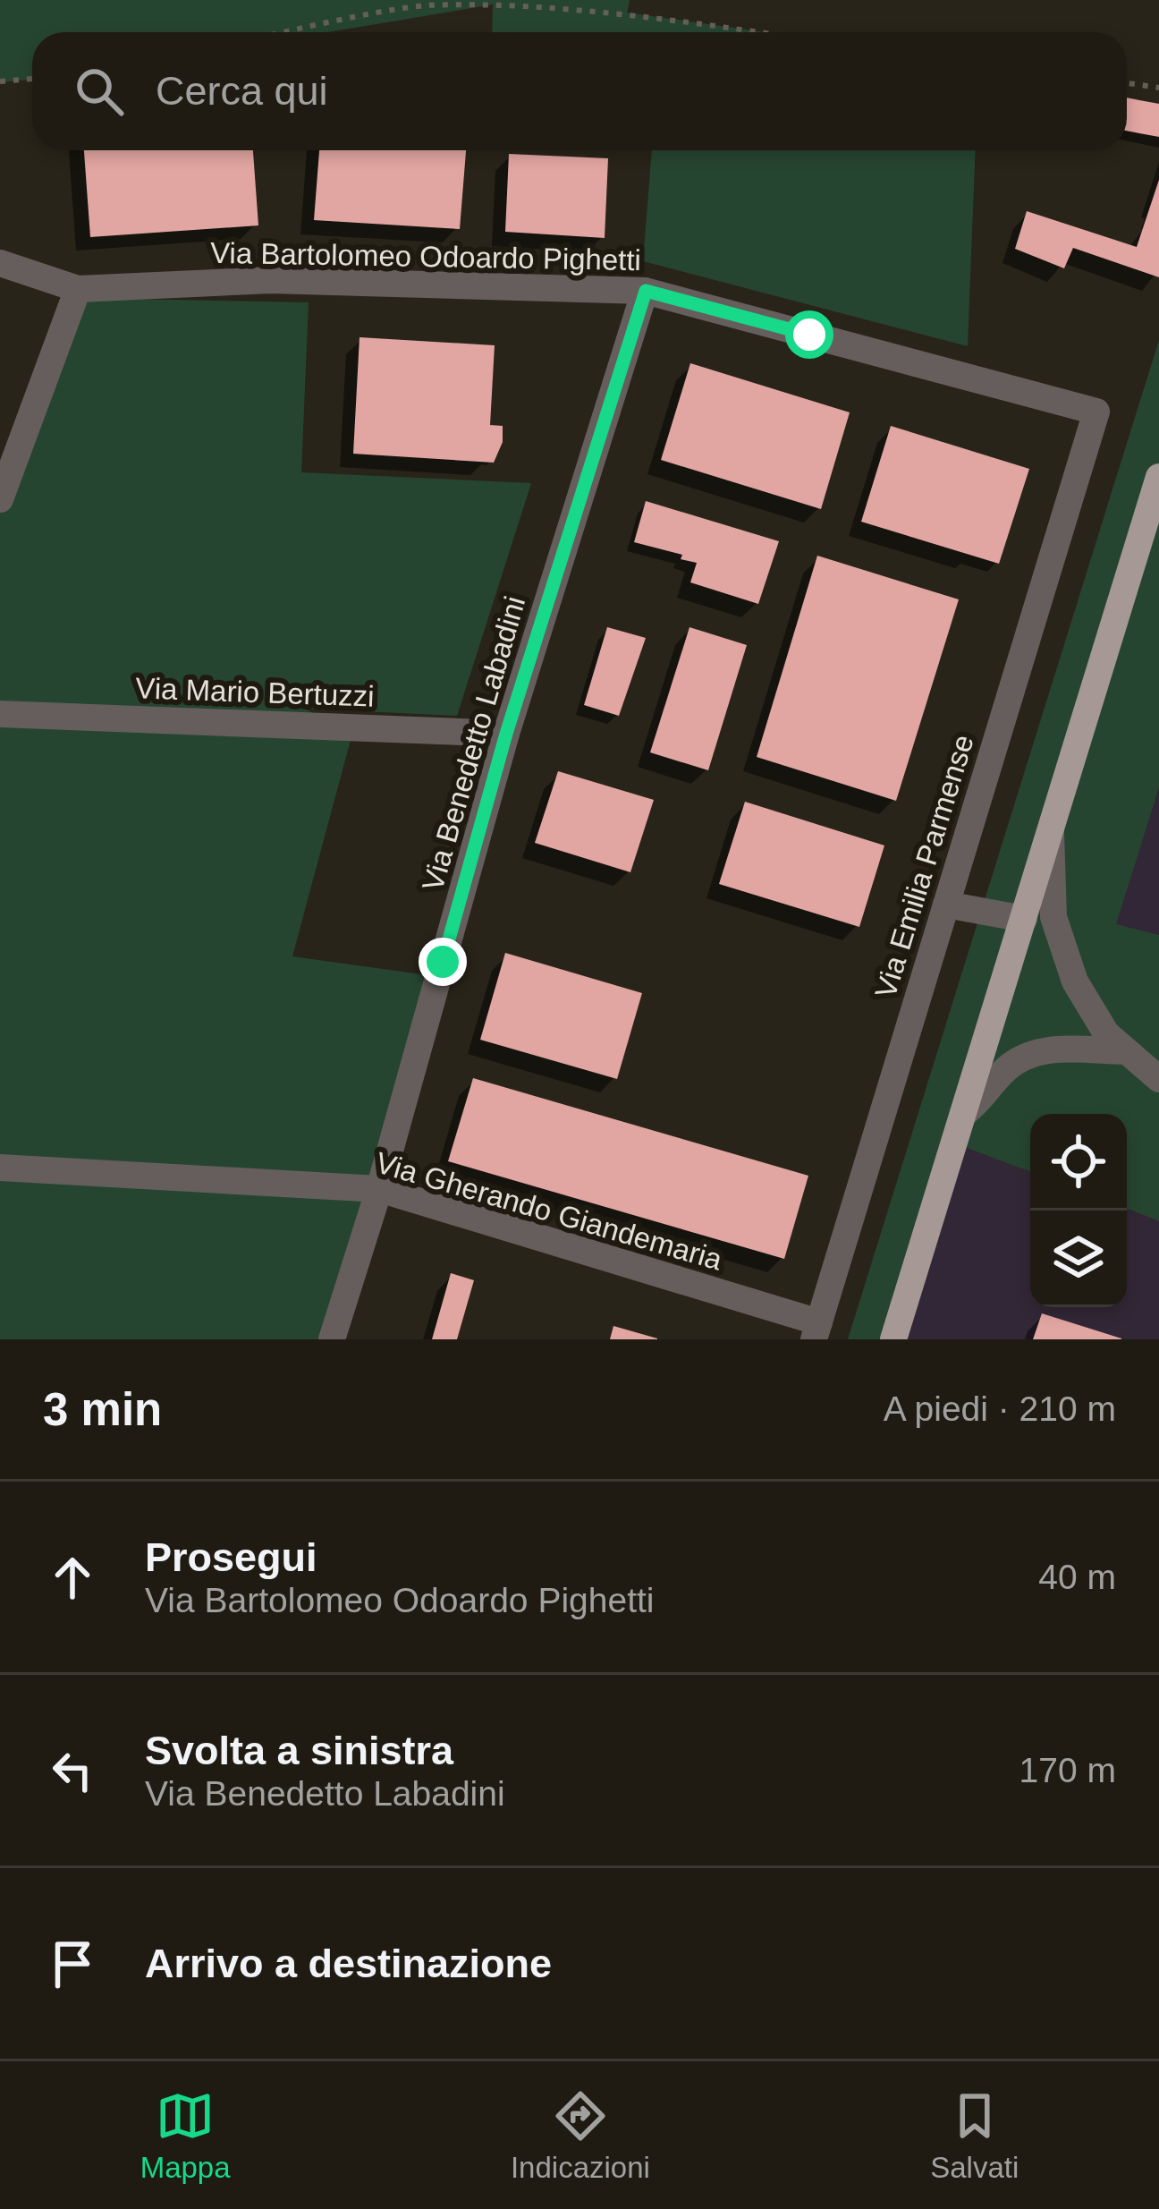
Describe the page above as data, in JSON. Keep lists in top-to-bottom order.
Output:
{
  "streets": {
    "street": [
      "Via Bartolomeo Odoardo Pighetti",
      "Via Mario Bertuzzi",
      "Via Benedetto Labadini",
      "Via Emilia Parmense",
      "Via Gherando Giandemaria"
    ]
  },
  "crossings": [
    ["Via Bartolomeo Odoardo Pighetti", "Via Benedetto Labadini"],
    ["Via Bartolomeo Odoardo Pighetti", "Via Emilia Parmense"],
    ["Via Mario Bertuzzi", "Via Benedetto Labadini"],
    ["Via Benedetto Labadini", "Via Gherando Giandemaria"],
    ["Via Emilia Parmense", "Via Gherando Giandemaria"]
  ],
  "page": {
    "search": "Cerca qui",
    "heading": ["3 min", "A piedi · 210 m"],
    "list": [
      ["Prosegui", "Via Bartolomeo Odoardo Pighetti", "40 m"],
      ["Svolta a sinistra", "Via Benedetto Labadini", "170 m"],
      "Arrivo a destinazione"
    ],
    "nav": ["Mappa", "Indicazioni", "Salvati"]
  }
}
